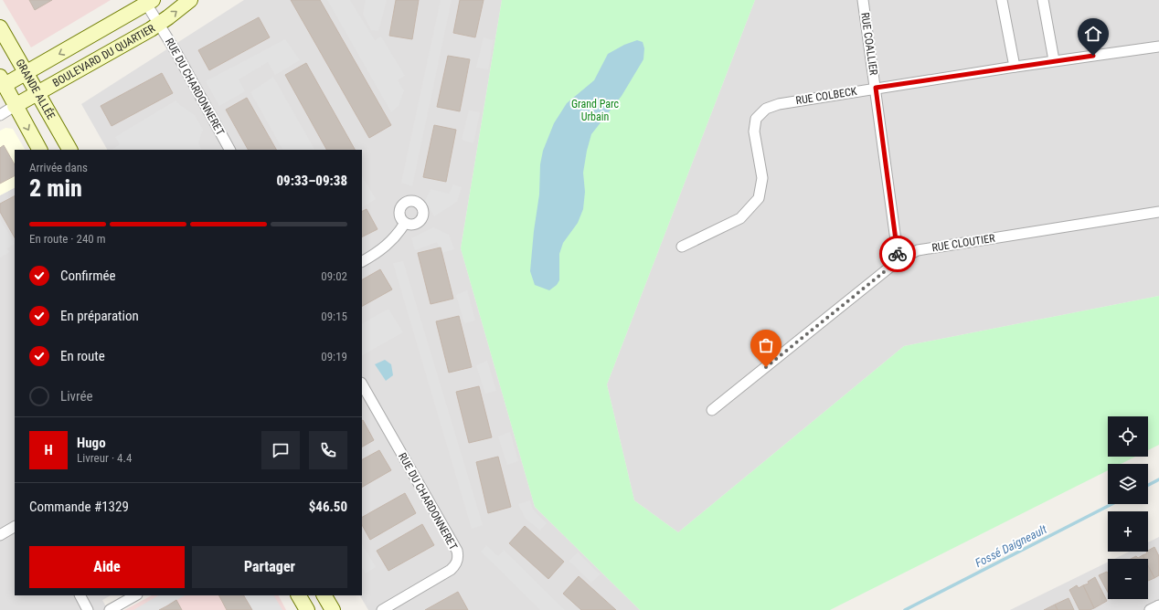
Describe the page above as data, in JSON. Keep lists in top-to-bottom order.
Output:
{
  "streets": {
    "main road": ["BOULEVARD DU QUARTIER", "GRANDE ALLÉE"],
    "street": [
      "RUE COALLIER",
      "RUE DU CHARDONNERET",
      "RUE COLBECK",
      "RUE CLOUTIER"
    ]
  },
  "crossings": [
    ["RUE COALLIER", "RUE COLBECK"],
    ["RUE COALLIER", "RUE CLOUTIER"],
    ["BOULEVARD DU QUARTIER", "RUE DU CHARDONNERET"],
    ["BOULEVARD DU QUARTIER", "GRANDE ALLÉE"]
  ],
  "water": ["Fossé Daigneault"],
  "parks": ["Grand Parc Urbain"],
  "page": {
    "heading": ["2 min", "Arrivée dans", "09:33–09:38"],
    "panel": [
      "Hugo",
      "Livreur · 4.4",
      "Commande #1329",
      "$46.50"
    ],
    "bar": "En route · 240 m",
    "list": [
      ["Confirmée", "09:02"],
      ["En préparation", "09:15"],
      ["En route", "09:19"],
      "Livrée"
    ],
    "map_buttons": ["+", "−"],
    "round": "H",
    "buttons": ["Aide", "Partager"]
  }
}
